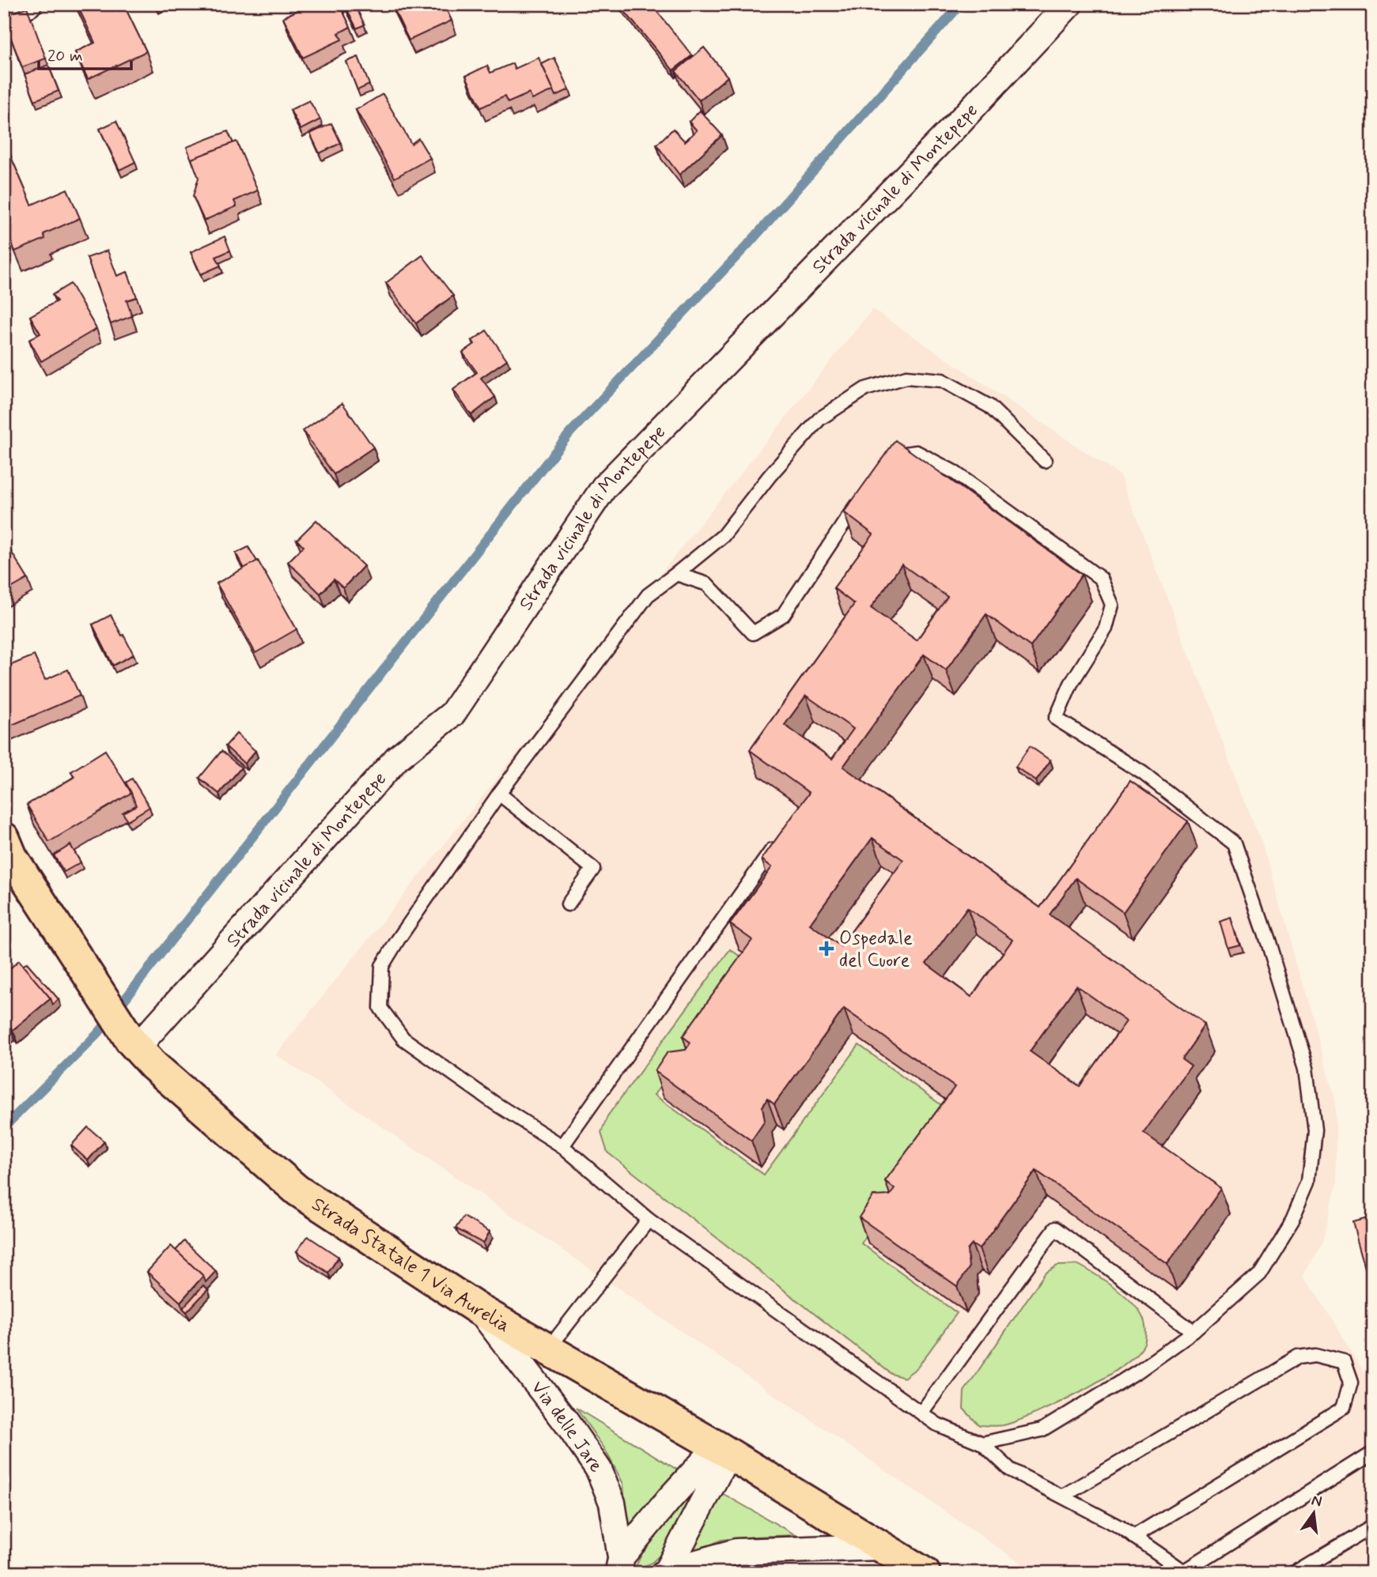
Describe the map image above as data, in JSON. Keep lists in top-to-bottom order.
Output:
{
  "streets": {
    "main road": ["Strada Statale 1 Via Aurelia"],
    "street": ["Strada vicinale di Montepepe", "Via delle Jare"]
  },
  "crossings": [
    ["Strada vicinale di Montepepe", "Strada Statale 1 Via Aurelia"],
    ["Strada Statale 1 Via Aurelia", "Via delle Jare"]
  ],
  "places": {
    "health": ["Ospedale del Cuore"]
  },
  "scale_bar": "20 m",
  "north": "top"
}
